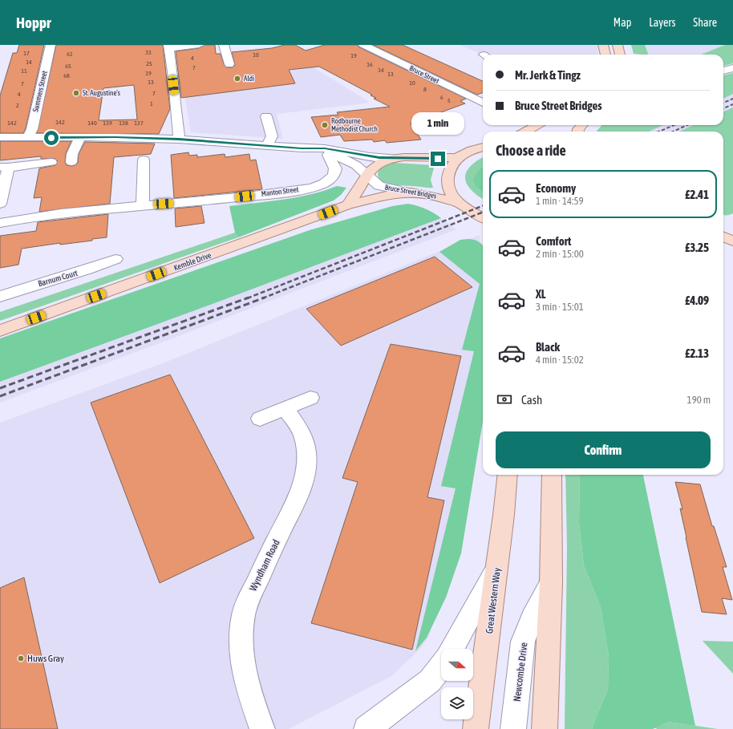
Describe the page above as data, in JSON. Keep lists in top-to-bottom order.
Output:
{
  "streets": {
    "main road": ["Bruce Street Bridges", "Kemble Drive", "Great Western Way"],
    "street": [
      "Bruce Street",
      "Summers Street",
      "Manton Street",
      "Barnum Court",
      "Wyndham Road",
      "Newcombe Drive"
    ]
  },
  "crossings": [
    ["Manton Street", "Bruce Street Bridges"],
    ["Bruce Street Bridges", "Kemble Drive"]
  ],
  "places": [
    "Aldi",
    "St. Augustine's",
    "Rodbourne Methodist Church",
    "Huws Gray"
  ],
  "house_numbers": [
    "33",
    "17",
    "61",
    "10",
    "19",
    "4",
    "14",
    "25",
    "16",
    "65",
    "7",
    "14",
    "11",
    "19",
    "13",
    "68",
    "13",
    "10",
    "7",
    "8",
    "7",
    "4",
    "6",
    "5",
    "1",
    "2",
    "142",
    "142",
    "140",
    "139",
    "138",
    "137"
  ],
  "north": "right",
  "page": {
    "header": "Hoppr",
    "nav": ["Map", "Layers", "Share"],
    "banner": ["Mr. Jerk & Tingz", "Bruce Street Bridges"],
    "bubble": "1 min",
    "heading": "Choose a ride",
    "list": [
      {
        "name": "Economy",
        "note": "1 min · 14:59",
        "value": "£2.41"
      },
      {
        "name": "Comfort",
        "note": "2 min · 15:00",
        "value": "£3.25"
      },
      {
        "name": "XL",
        "note": "3 min · 15:01",
        "value": "£4.09"
      },
      {
        "name": "Black",
        "note": "4 min · 15:02",
        "value": "£2.13"
      }
    ],
    "pay": ["Cash", "190 m"],
    "buttons": "Confirm"
  }
}
